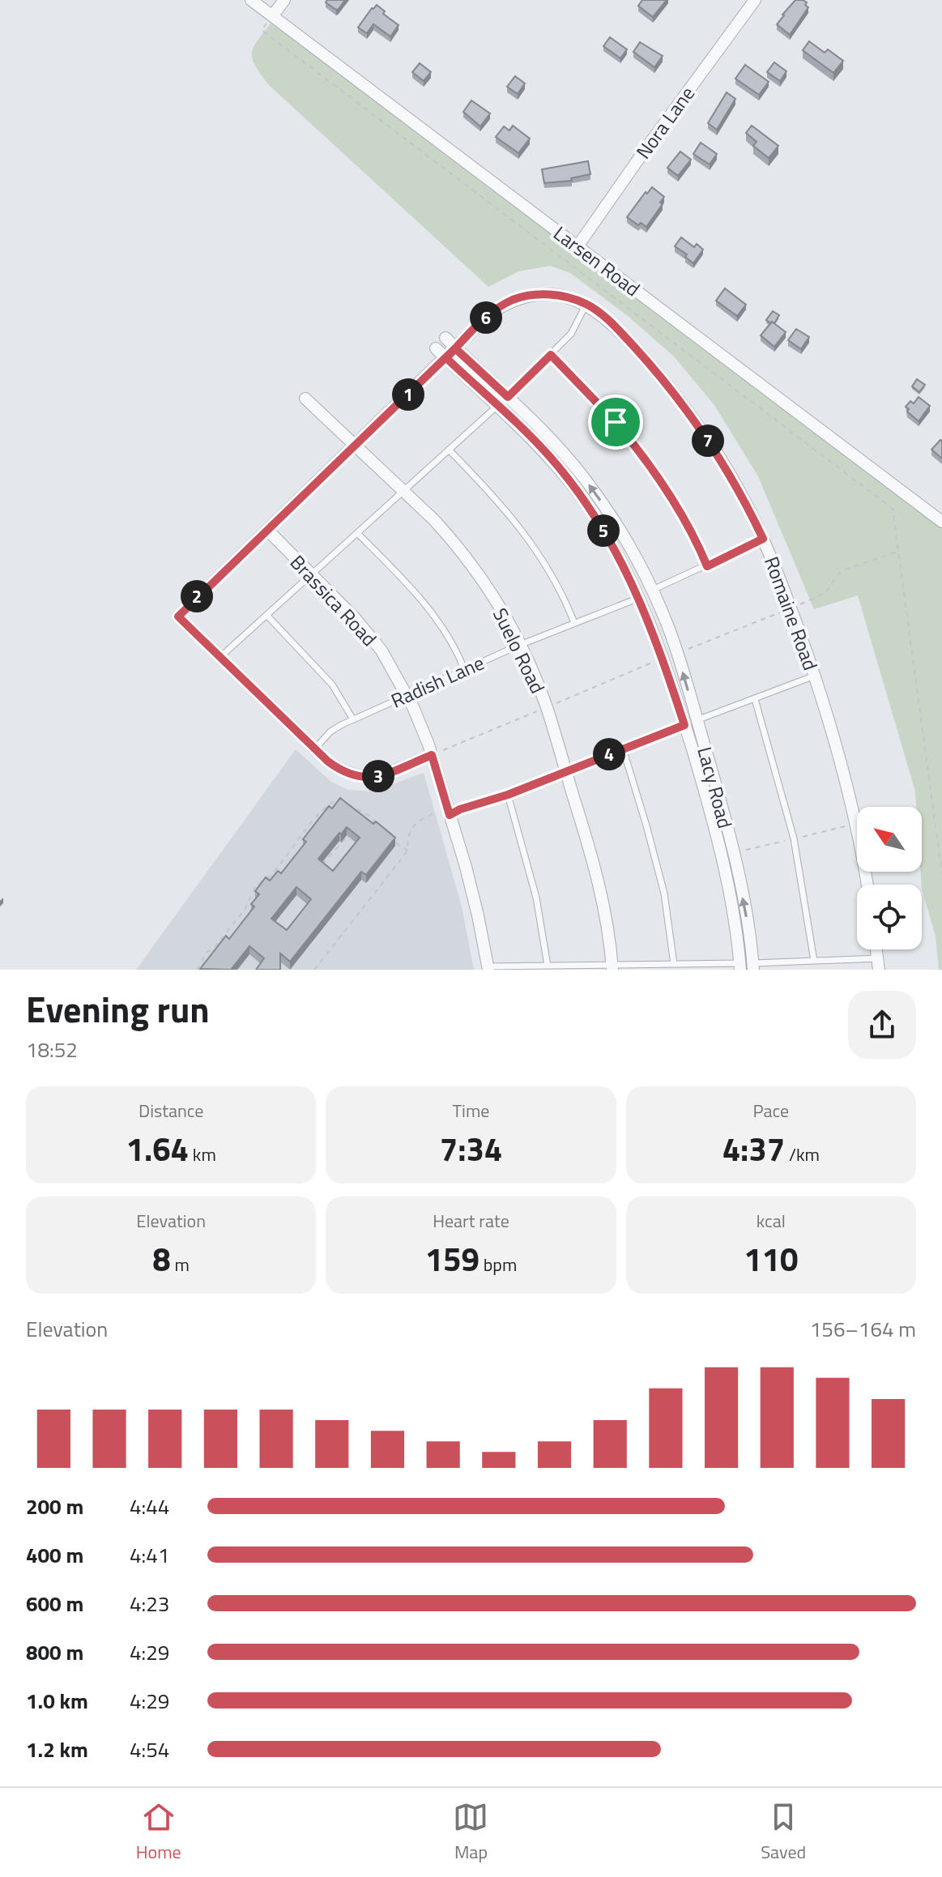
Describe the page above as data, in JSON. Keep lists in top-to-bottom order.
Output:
{
  "streets": {
    "street": [
      "Nora Lane",
      "Larsen Road",
      "Brassica Road",
      "Romaine Road",
      "Suelo Road",
      "Lacy Road"
    ],
    "lane": ["Radish Lane"]
  },
  "crossings": [
    ["Nora Lane", "Larsen Road"],
    ["Brassica Road", "Romaine Road"],
    ["Brassica Road", "Radish Lane"],
    ["Romaine Road", "Suelo Road"],
    ["Romaine Road", "Lacy Road"],
    ["Suelo Road", "Radish Lane"],
    ["Radish Lane", "Lacy Road"]
  ],
  "north": "top left",
  "page": {
    "pins": [
      "6",
      "1",
      "7",
      "5",
      "2",
      "4",
      "3"
    ],
    "heading": ["Evening run", "18:52"],
    "stats": [
      ["Distance", "1.64 km"],
      ["Time", "7:34"],
      ["Pace", "4:37 /km"],
      ["Elevation", "8 m"],
      ["Heart rate", "159 bpm"],
      ["kcal", "110"]
    ],
    "chart": ["Elevation", "156–164 m"],
    "list": [
      {
        "name": "200 m",
        "note": "4:44"
      },
      {
        "name": "400 m",
        "note": "4:41"
      },
      {
        "name": "600 m",
        "note": "4:23"
      },
      {
        "name": "800 m",
        "note": "4:29"
      },
      {
        "name": "1.0 km",
        "note": "4:29"
      },
      {
        "name": "1.2 km",
        "note": "4:54"
      }
    ],
    "tabs": ["Home", "Map", "Saved"]
  }
}
